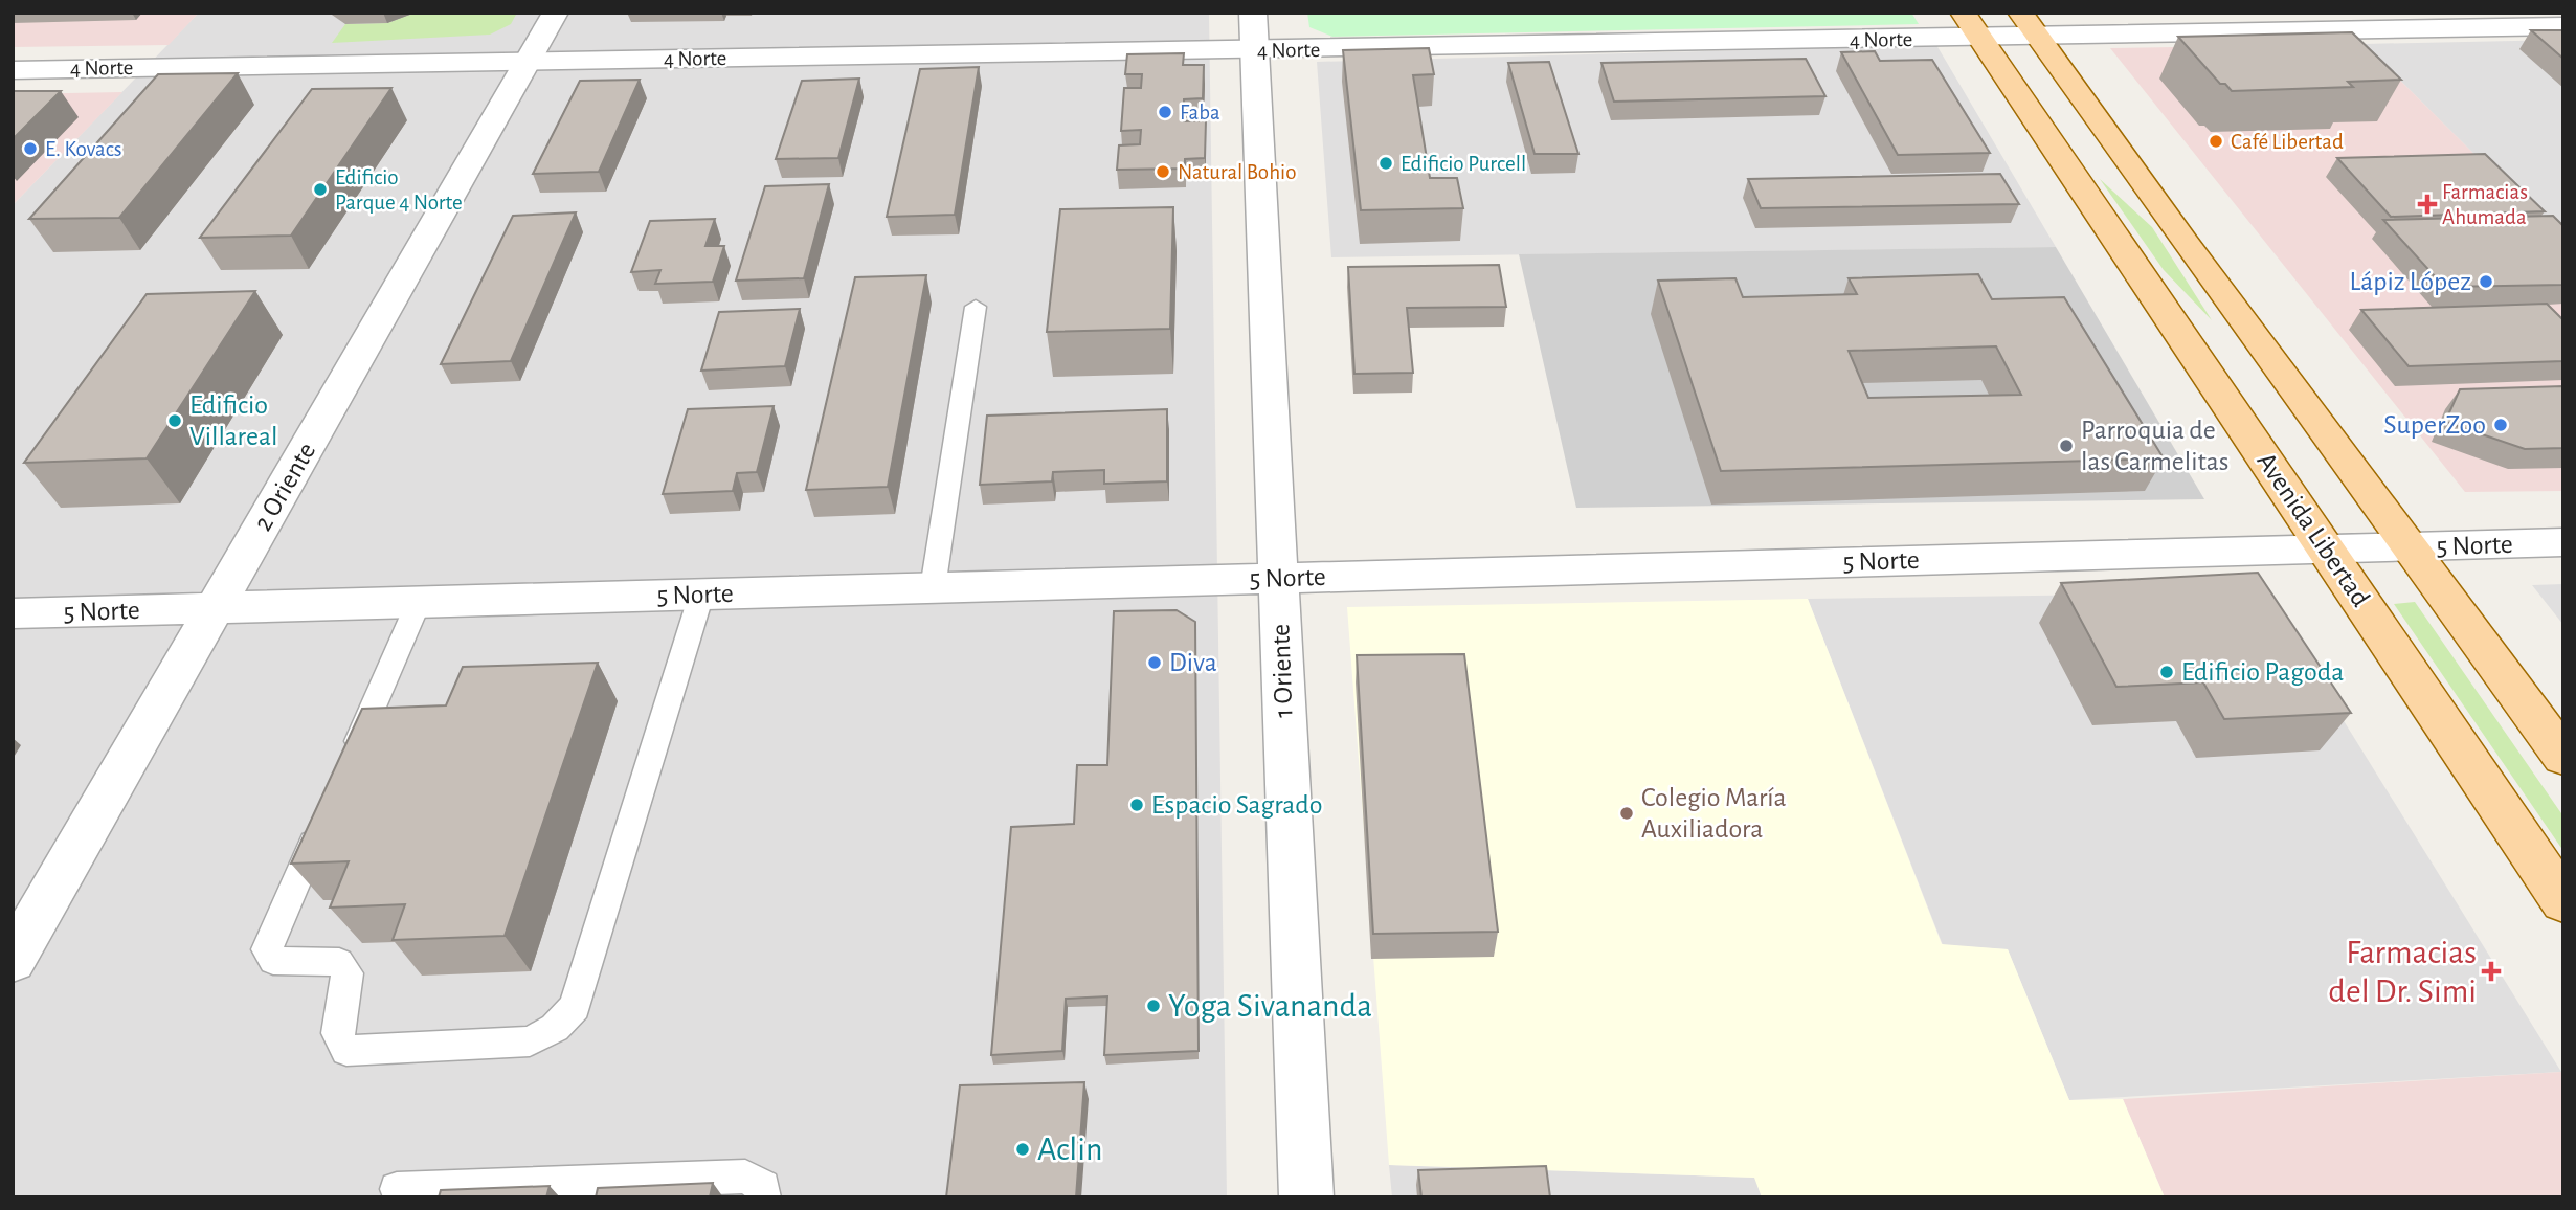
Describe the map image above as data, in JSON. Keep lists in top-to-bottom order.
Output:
{
  "streets": {
    "main road": ["Avenida Libertad"],
    "street": [
      "4 Norte",
      "2 Oriente",
      "5 Norte",
      "1 Oriente"
    ]
  },
  "crossings": [
    ["4 Norte", "2 Oriente"],
    ["4 Norte", "Avenida Libertad"],
    ["4 Norte", "1 Oriente"],
    ["2 Oriente", "5 Norte"],
    ["Avenida Libertad", "5 Norte"],
    ["5 Norte", "1 Oriente"]
  ],
  "places": {
    "other": [
      "Faba",
      "Café Libertad",
      "E. Kovacs",
      "Edificio Purcell",
      "Natural Bohio",
      "Edificio Parque 4 Norte",
      "Lápiz López",
      "Edificio Villareal",
      "SuperZoo",
      "Parroquia de las Carmelitas",
      "Diva",
      "Edificio Pagoda",
      "Espacio Sagrado",
      "Colegio María Auxiliadora",
      "Yoga Sivananda",
      "Aclin"
    ],
    "health": ["Farmacias Ahumada", "Farmacias del Dr. Simi"]
  }
}
